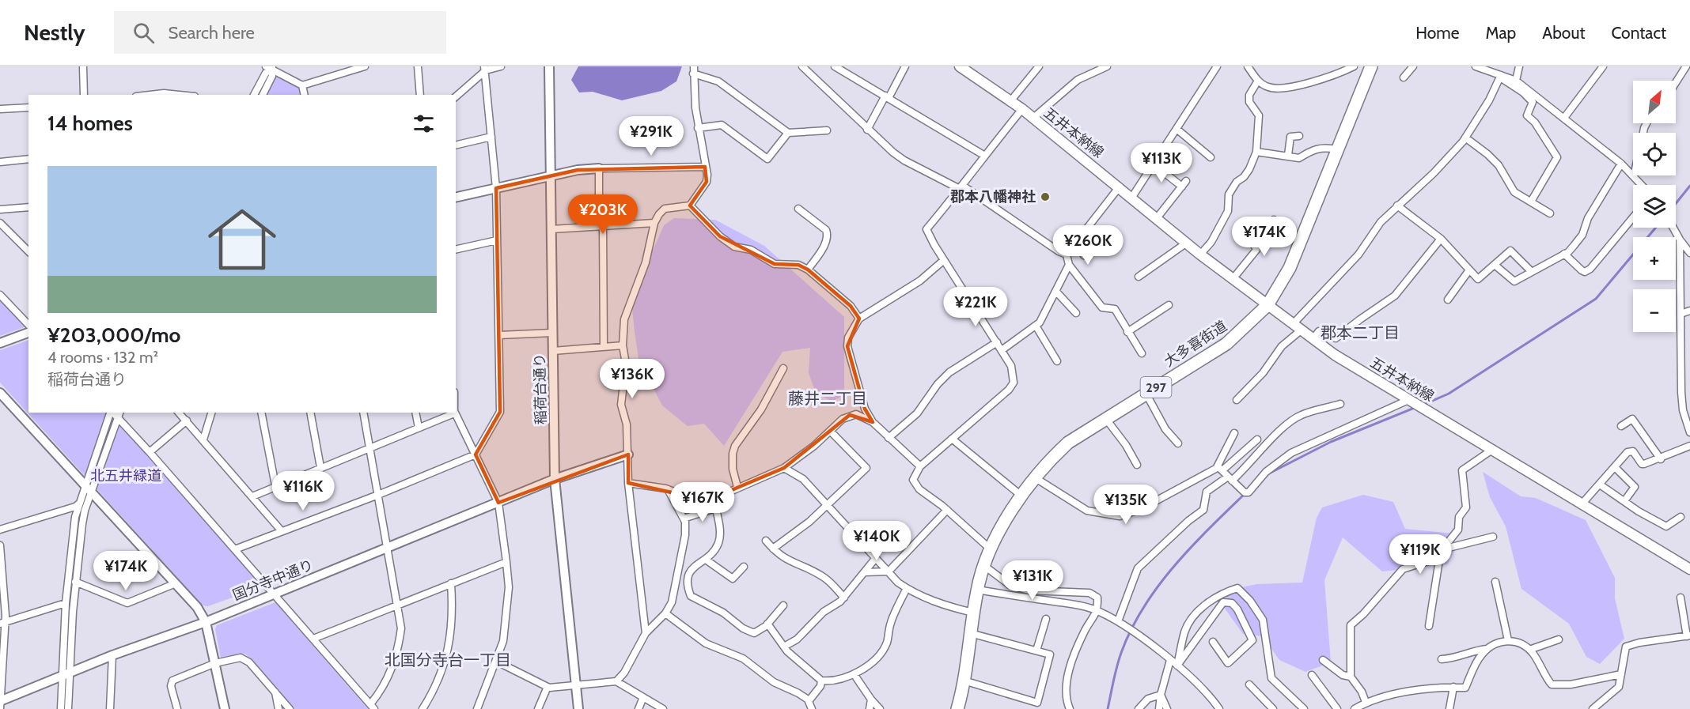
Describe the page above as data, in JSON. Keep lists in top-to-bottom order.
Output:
{
  "streets": {
    "highway": ["大多喜街道", "297"],
    "main road": ["五井本納線"],
    "street": ["稲荷台通り", "国分寺中通り"]
  },
  "crossings": [
    ["五井本納線", "大多喜街道"],
    ["稲荷台通り", "国分寺中通り"]
  ],
  "districts": ["郡本二丁目", "藤井二丁目", "北国分寺台一丁目"],
  "parks": ["北五井緑道"],
  "places": ["郡本八幡神社"],
  "north": "top right",
  "page": {
    "header": "Nestly",
    "search": "Search here",
    "nav": [
      "Home",
      "Map",
      "About",
      "Contact"
    ],
    "map_buttons": ["+", "−"],
    "heading": "14 homes",
    "price": [
      "¥291K",
      "¥113K",
      "¥203K",
      "¥174K",
      "¥260K",
      "¥221K",
      "¥136K",
      "¥116K",
      "¥167K",
      "¥135K",
      "¥140K",
      "¥119K",
      "¥174K",
      "¥131K"
    ],
    "list": [
      {
        "name": "¥203,000/mo",
        "note": "4 rooms · 132 m² · 稲荷台通り"
      }
    ]
  }
}
